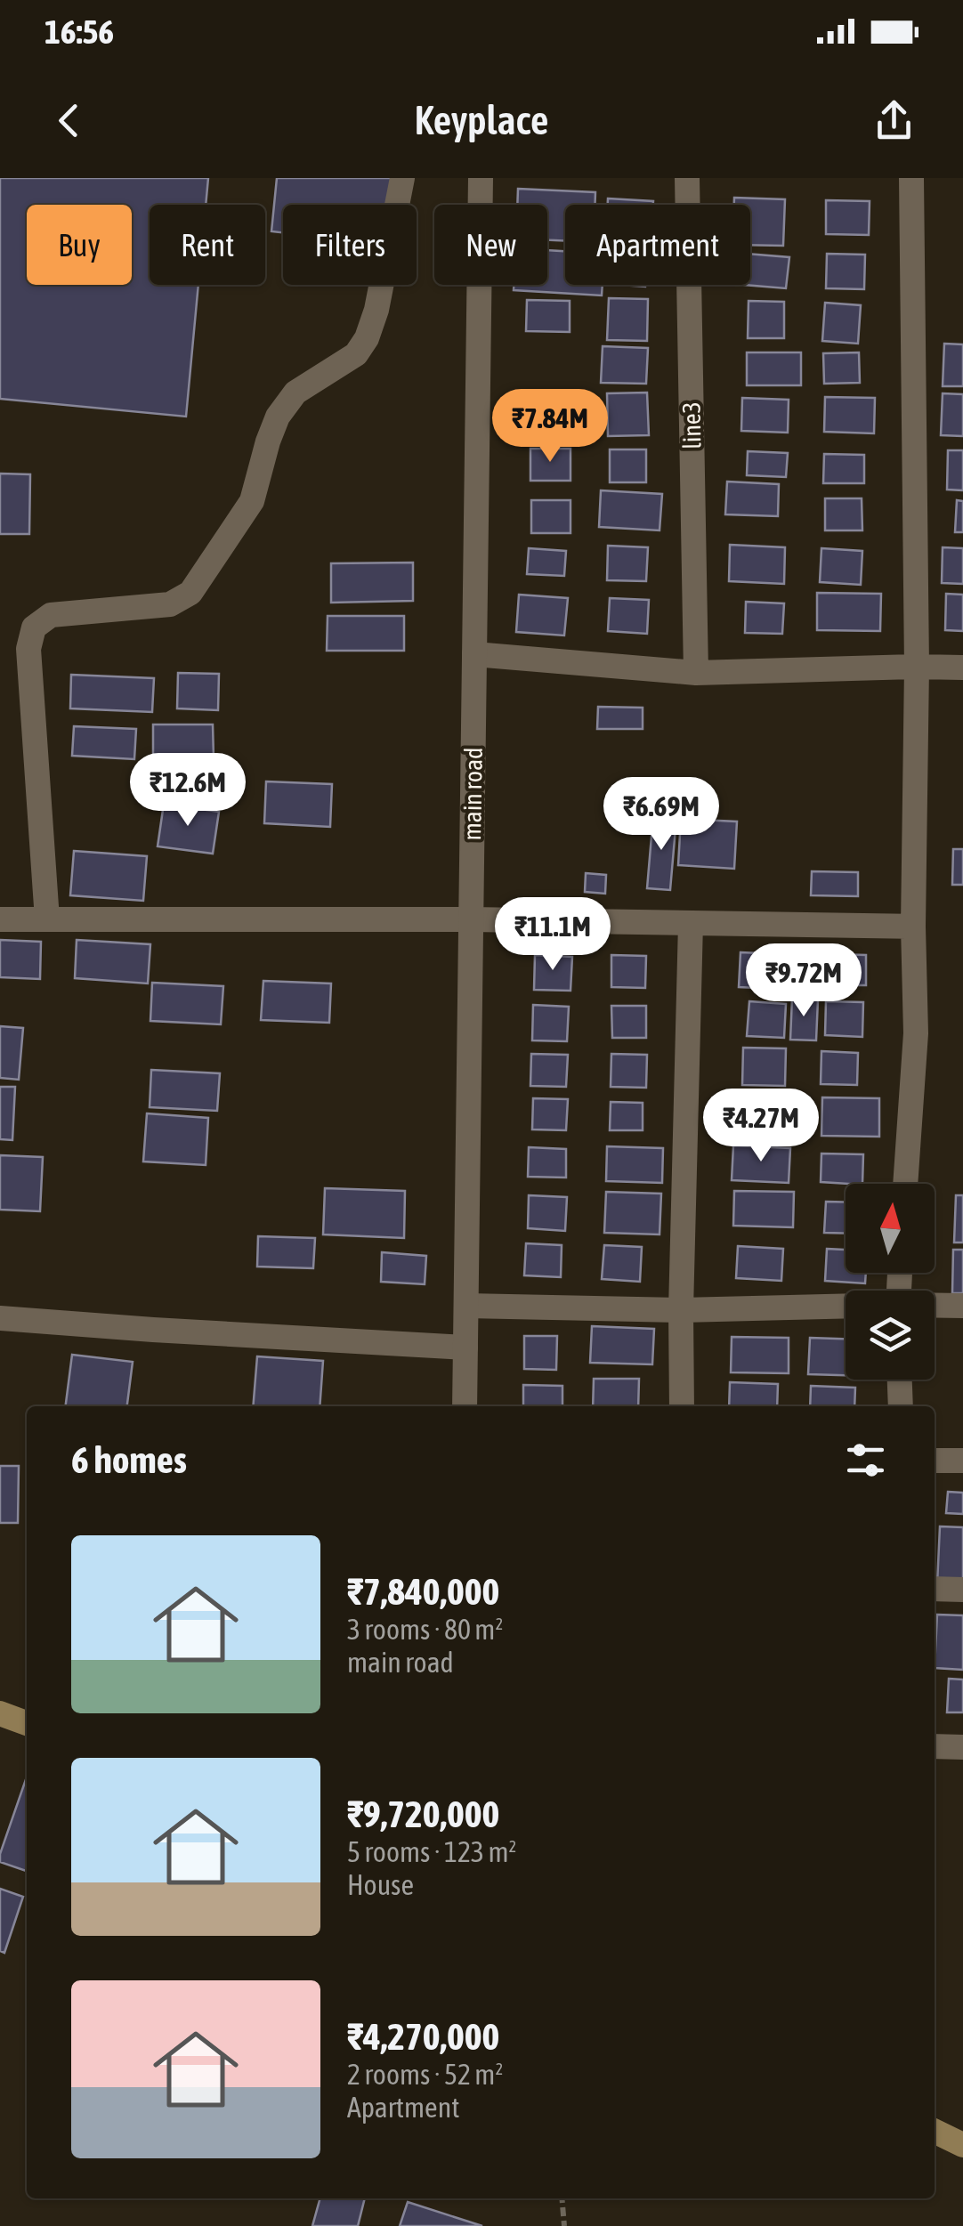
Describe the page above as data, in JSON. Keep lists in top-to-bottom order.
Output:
{
  "streets": {
    "street": ["line3", "main road"]
  },
  "north": "top",
  "page": {
    "status": "16:56",
    "header": "Keyplace",
    "chip": [
      "Buy",
      "Rent",
      "Filters",
      "New",
      "Apartment"
    ],
    "price": [
      "₹7.84M",
      "₹12.6M",
      "₹6.69M",
      "₹11.1M",
      "₹9.72M",
      "₹4.27M"
    ],
    "heading": "6 homes",
    "list": [
      {
        "name": "₹7,840,000",
        "note": "3 rooms · 80 m² · main road"
      },
      {
        "name": "₹9,720,000",
        "note": "5 rooms · 123 m² · House"
      },
      {
        "name": "₹4,270,000",
        "note": "2 rooms · 52 m² · Apartment"
      }
    ]
  }
}
